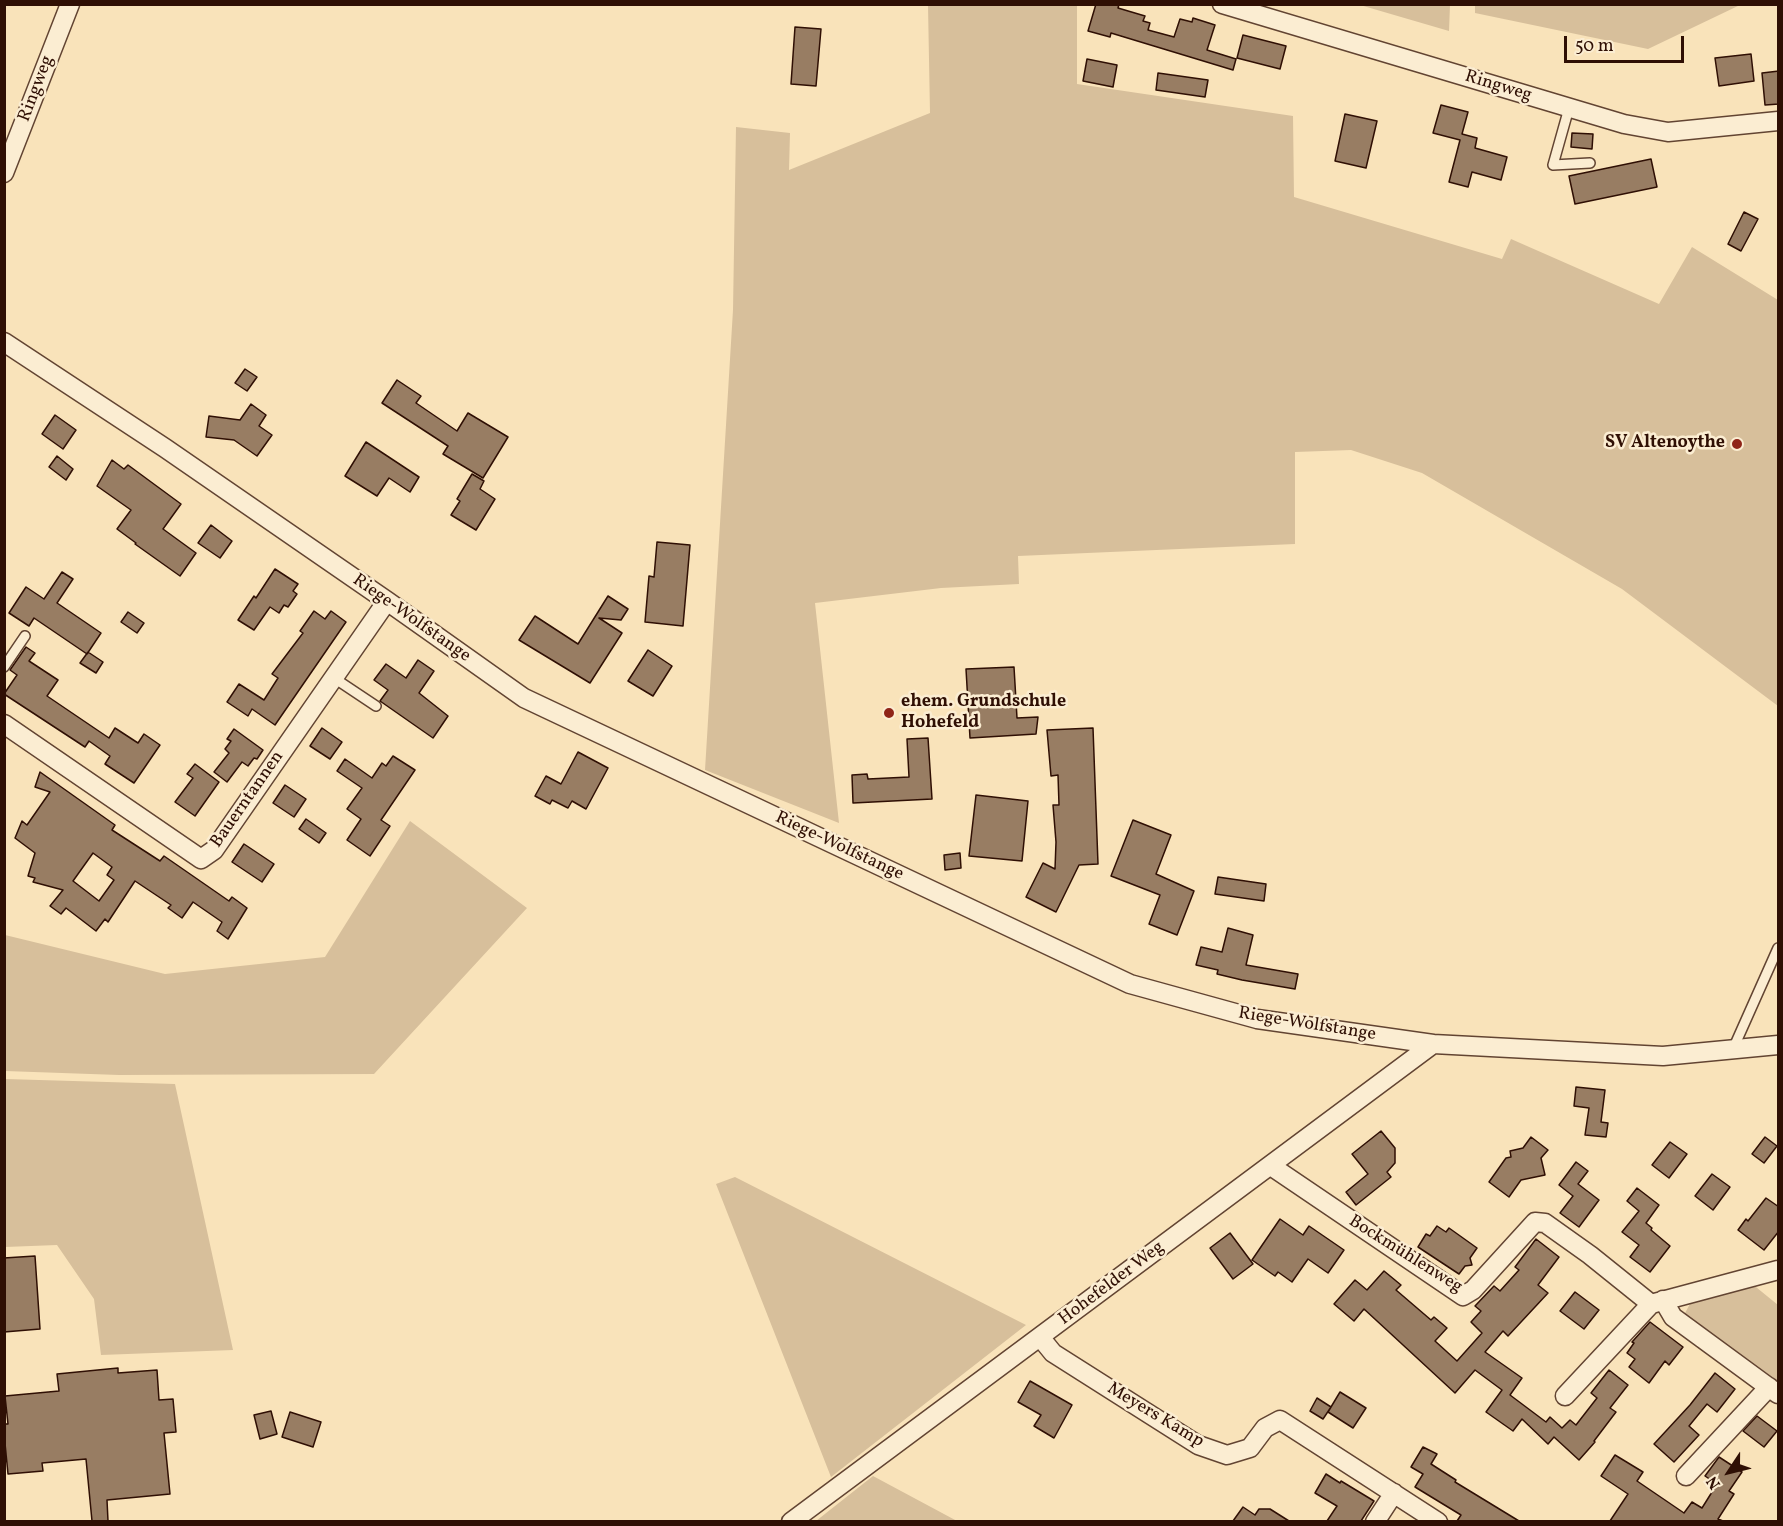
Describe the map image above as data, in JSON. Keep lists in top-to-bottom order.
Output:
{
  "streets": {
    "street": [
      "Ringweg",
      "Riege-Wolfstange",
      "Bauerntannen",
      "Bockmühlenweg",
      "Hohefelder Weg",
      "Meyers Kamp"
    ]
  },
  "crossings": [
    ["Riege-Wolfstange", "Bauerntannen"],
    ["Riege-Wolfstange", "Hohefelder Weg"],
    ["Bockmühlenweg", "Hohefelder Weg"],
    ["Hohefelder Weg", "Meyers Kamp"]
  ],
  "places": ["SV Altenoythe", "ehem. Grundschule Hohefeld"],
  "scale_bar": "50 m",
  "north": "bottom left"
}
